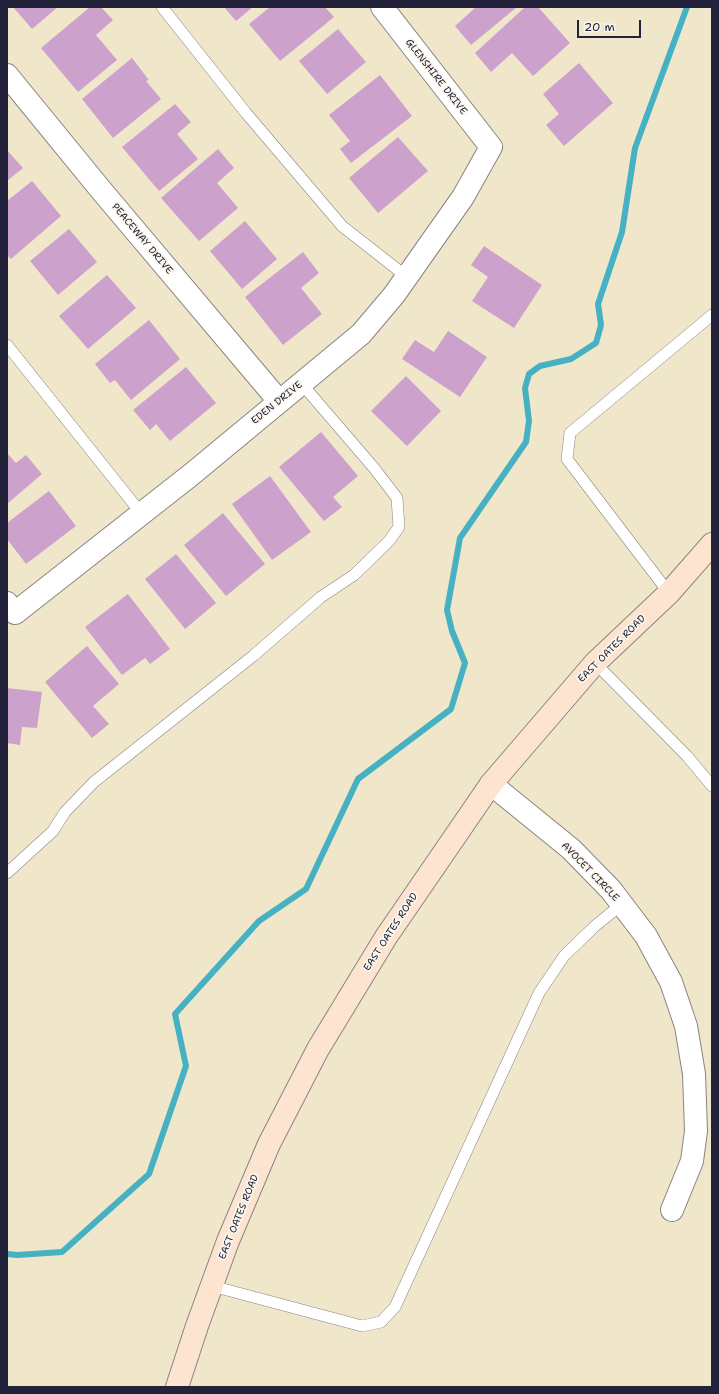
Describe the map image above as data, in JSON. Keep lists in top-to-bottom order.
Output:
{
  "streets": {
    "street": [
      "GLENSHIRE DRIVE",
      "PEACEWAY DRIVE",
      "EDEN DRIVE",
      "EAST OATES ROAD",
      "AVOCET CIRCLE"
    ]
  },
  "crossings": [
    ["GLENSHIRE DRIVE", "EDEN DRIVE"],
    ["PEACEWAY DRIVE", "EDEN DRIVE"],
    ["EAST OATES ROAD", "AVOCET CIRCLE"]
  ],
  "scale_bar": "20 m"
}
